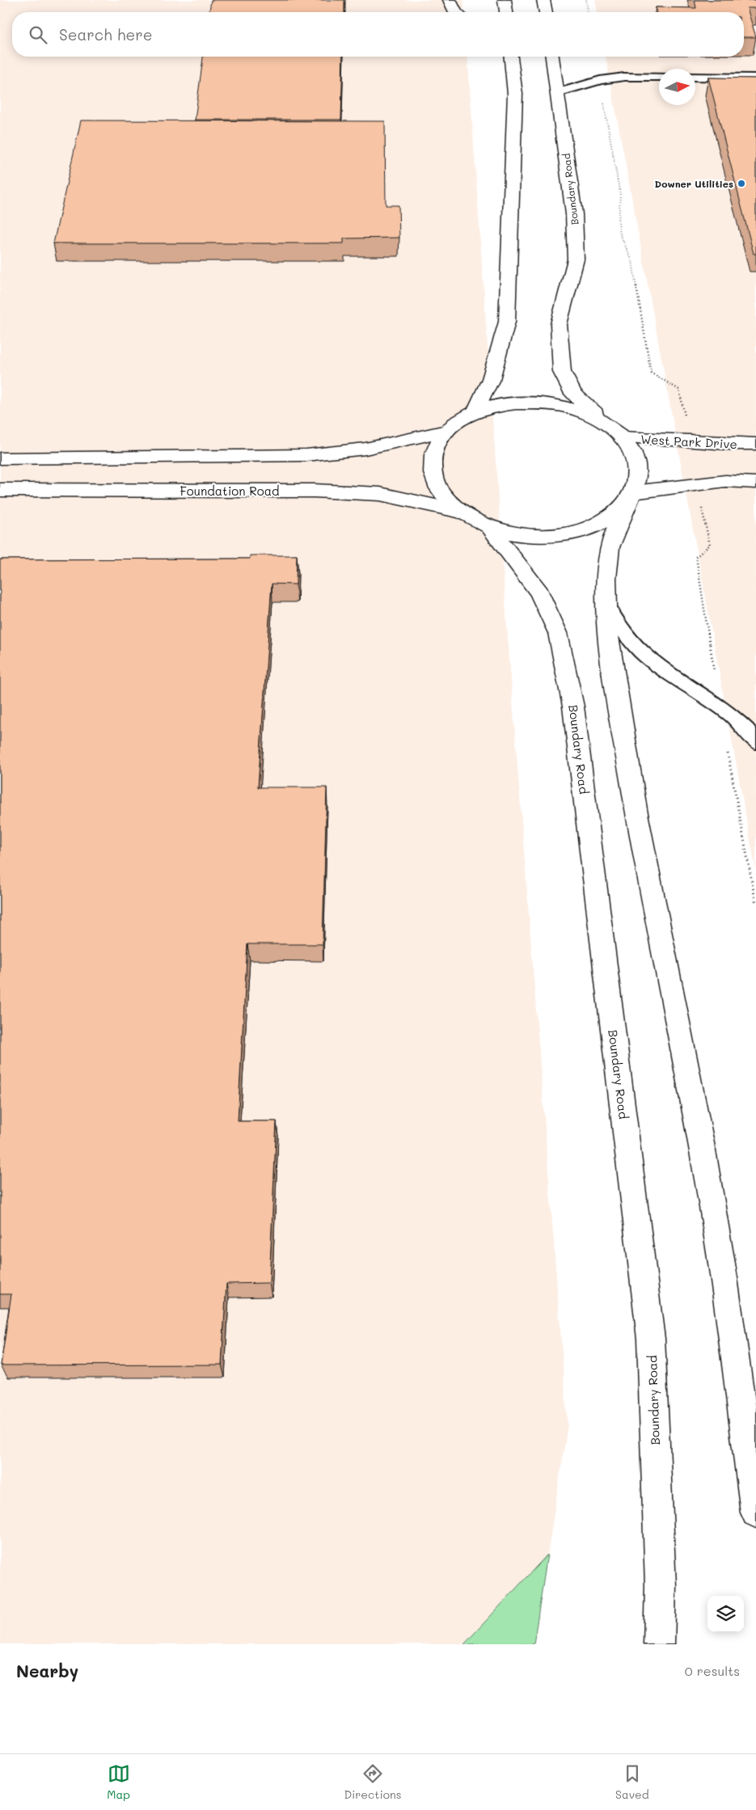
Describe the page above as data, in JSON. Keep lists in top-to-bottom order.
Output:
{
  "streets": {
    "main road": ["Boundary Road", "West Park Drive", "Foundation Road"]
  },
  "crossings": [
    ["Boundary Road", "West Park Drive"]
  ],
  "places": ["Downer Utilities"],
  "north": "right",
  "page": {
    "search": "Search here",
    "heading": ["Nearby", "0 results"],
    "nav": ["Map", "Directions", "Saved"]
  }
}
